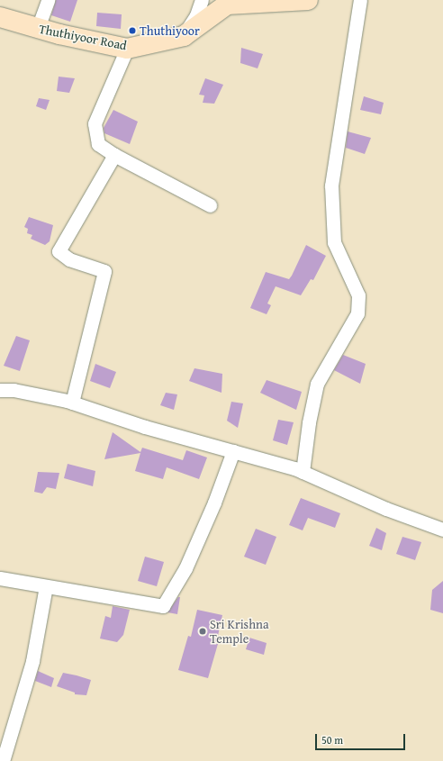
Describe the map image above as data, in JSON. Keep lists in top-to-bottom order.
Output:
{
  "streets": {
    "main road": ["Thuthiyoor Road"]
  },
  "places": ["Thuthiyoor", "Sri Krishna Temple"],
  "scale_bar": "50 m"
}
